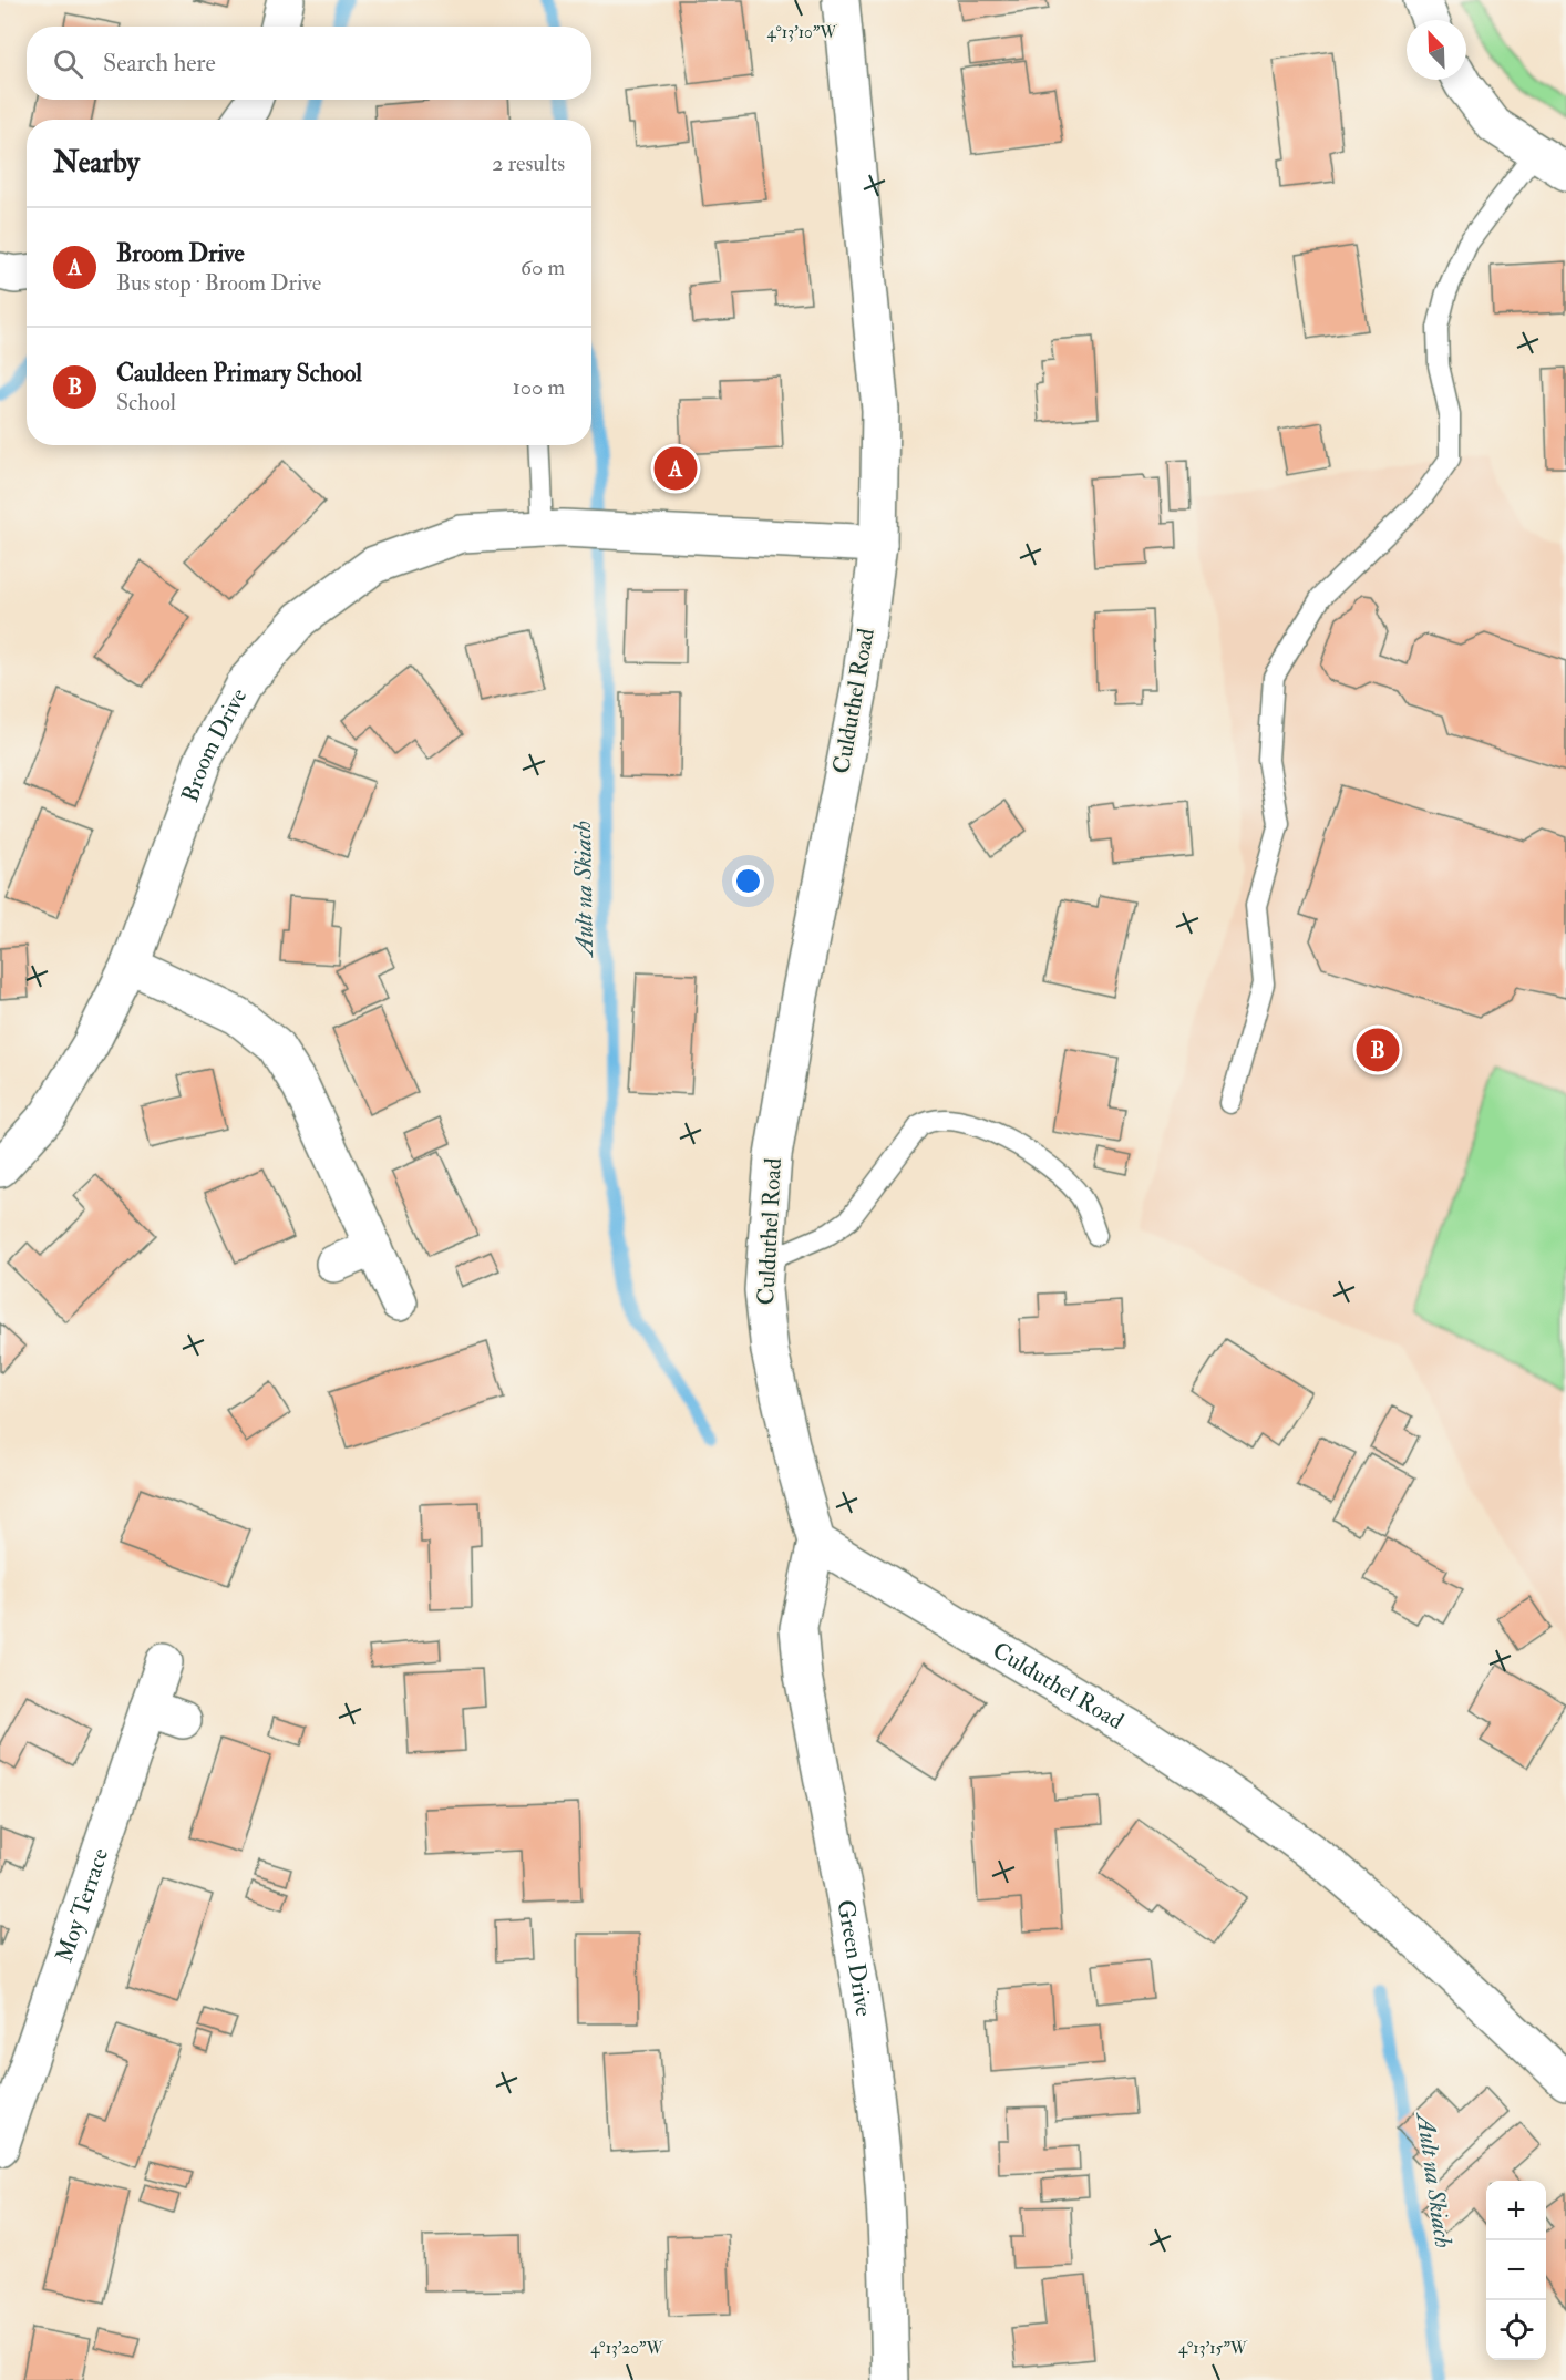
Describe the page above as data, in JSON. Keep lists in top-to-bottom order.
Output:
{
  "streets": {
    "street": [
      "Culduthel Road",
      "Broom Drive",
      "Moy Terrace",
      "Green Drive"
    ]
  },
  "crossings": [
    ["Culduthel Road", "Broom Drive"],
    ["Culduthel Road", "Green Drive"]
  ],
  "water": ["Ault na Skiach"],
  "north": "top left",
  "page": {
    "search": "Search here",
    "heading": ["Nearby", "2 results"],
    "list": [
      {
        "mark": "A",
        "name": "Broom Drive",
        "note": "Bus stop · Broom Drive",
        "value": "60 m"
      },
      {
        "mark": "B",
        "name": "Cauldeen Primary School",
        "note": "School",
        "value": "100 m"
      }
    ],
    "pins": ["A", "B"],
    "map_buttons": ["+", "−"]
  },
  "coordinates": ["4°13'10\"W", "4°13'20\"W", "4°13'15\"W"]
}
